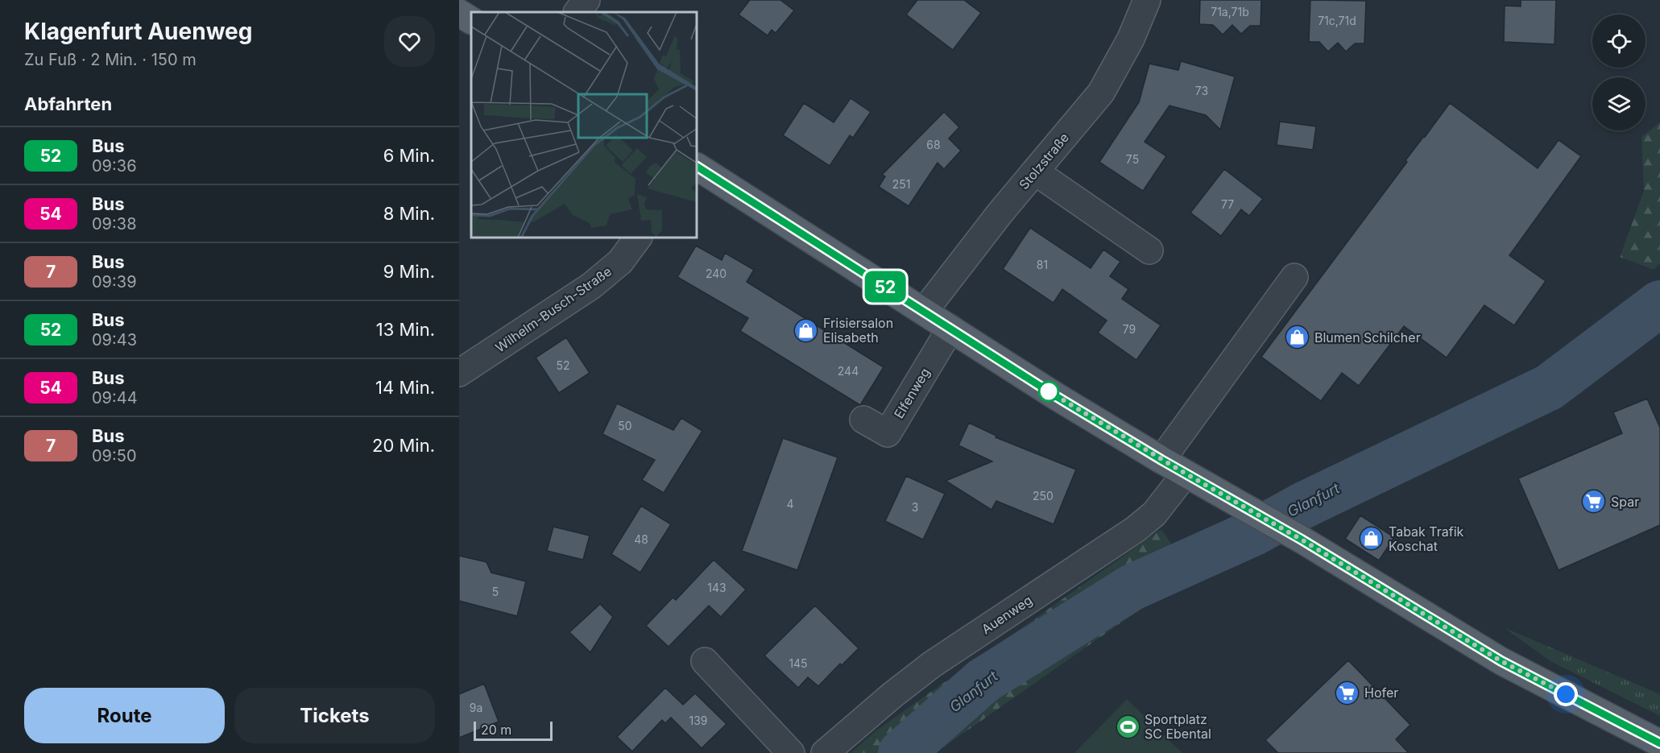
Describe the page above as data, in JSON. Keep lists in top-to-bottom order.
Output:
{
  "streets": {
    "street": [
      "Stolzstraße",
      "Wilhelm-Busch-Straße",
      "Elfenweg",
      "Auenweg"
    ]
  },
  "water": ["Glanfurt"],
  "places": {
    "shop": ["Frisiersalon Elisabeth", "Blumen Schilcher", "Tabak Trafik Koschat"],
    "supermarket": ["Spar", "Hofer"],
    "sports": ["Sportplatz SC Ebental"]
  },
  "lines": ["bus line 52"],
  "house_numbers": [
    "71a,71b",
    "71c,71d",
    "73",
    "68",
    "75",
    "251",
    "77",
    "81",
    "240",
    "79",
    "52",
    "244",
    "50",
    "250",
    "4",
    "3",
    "48",
    "143",
    "5",
    "145",
    "9a",
    "139"
  ],
  "scale_bar": "20 m",
  "page": {
    "heading": [
      ["Klagenfurt Auenweg", "Zu Fuß · 2 Min. · 150 m"],
      "Abfahrten"
    ],
    "on_map": "52",
    "list": [
      {
        "mark": "52",
        "name": "Bus",
        "note": "09:36",
        "value": "6 Min."
      },
      {
        "mark": "54",
        "name": "Bus",
        "note": "09:38",
        "value": "8 Min."
      },
      {
        "mark": "7",
        "name": "Bus",
        "note": "09:39",
        "value": "9 Min."
      },
      {
        "mark": "52",
        "name": "Bus",
        "note": "09:43",
        "value": "13 Min."
      },
      {
        "mark": "54",
        "name": "Bus",
        "note": "09:44",
        "value": "14 Min."
      },
      {
        "mark": "7",
        "name": "Bus",
        "note": "09:50",
        "value": "20 Min."
      }
    ],
    "buttons": ["Route", "Tickets"],
    "scale": "20 m"
  }
}
